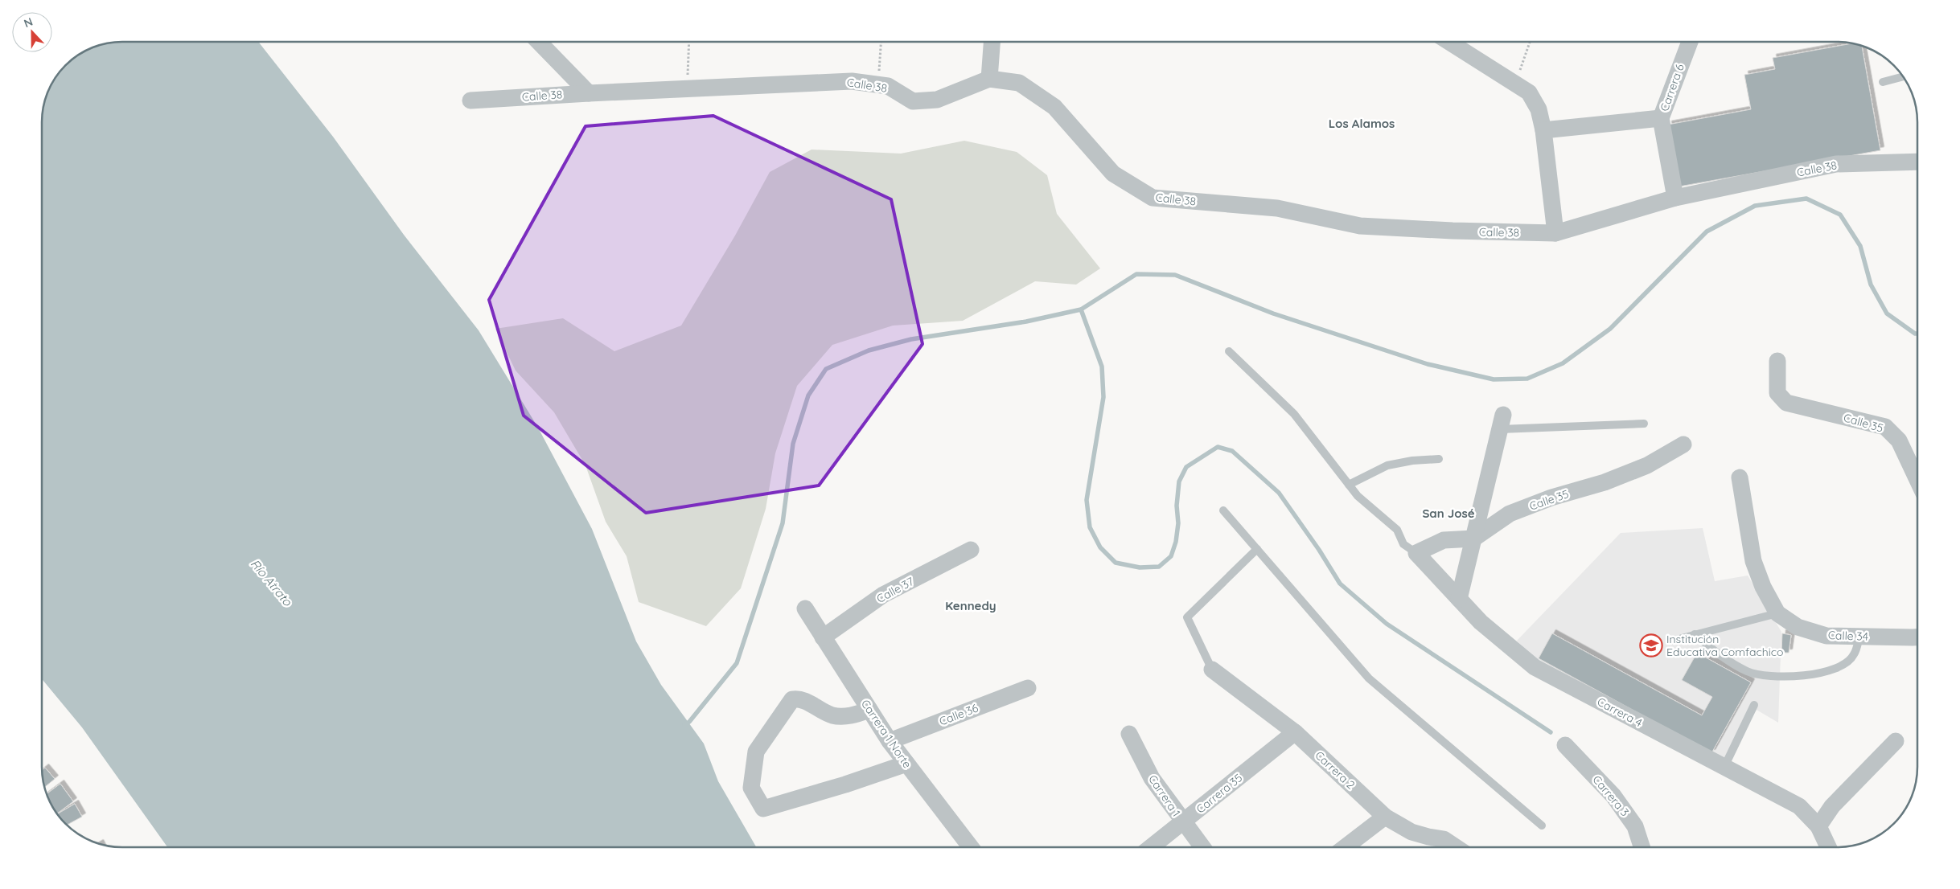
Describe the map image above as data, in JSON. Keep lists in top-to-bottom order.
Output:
{
  "streets": {
    "street": [
      "Calle 38",
      "Carrera 6",
      "Calle 35",
      "Calle 37",
      "Calle 34",
      "Carrera 4",
      "Calle 36",
      "Carrera 1 Norte",
      "Carrera 2",
      "Carrera 35",
      "Carrera 1",
      "Carrera 3"
    ]
  },
  "crossings": [
    ["Calle 37", "Carrera 1 Norte"],
    ["Calle 36", "Carrera 1 Norte"],
    ["Carrera 2", "Carrera 35"],
    ["Carrera 35", "Carrera 1"]
  ],
  "districts": ["Los Alamos", "San José", "Kennedy"],
  "water": ["Río Atrato"],
  "places": {
    "school or university": ["Institución Educativa Comfachico"]
  },
  "north": "top"
}
